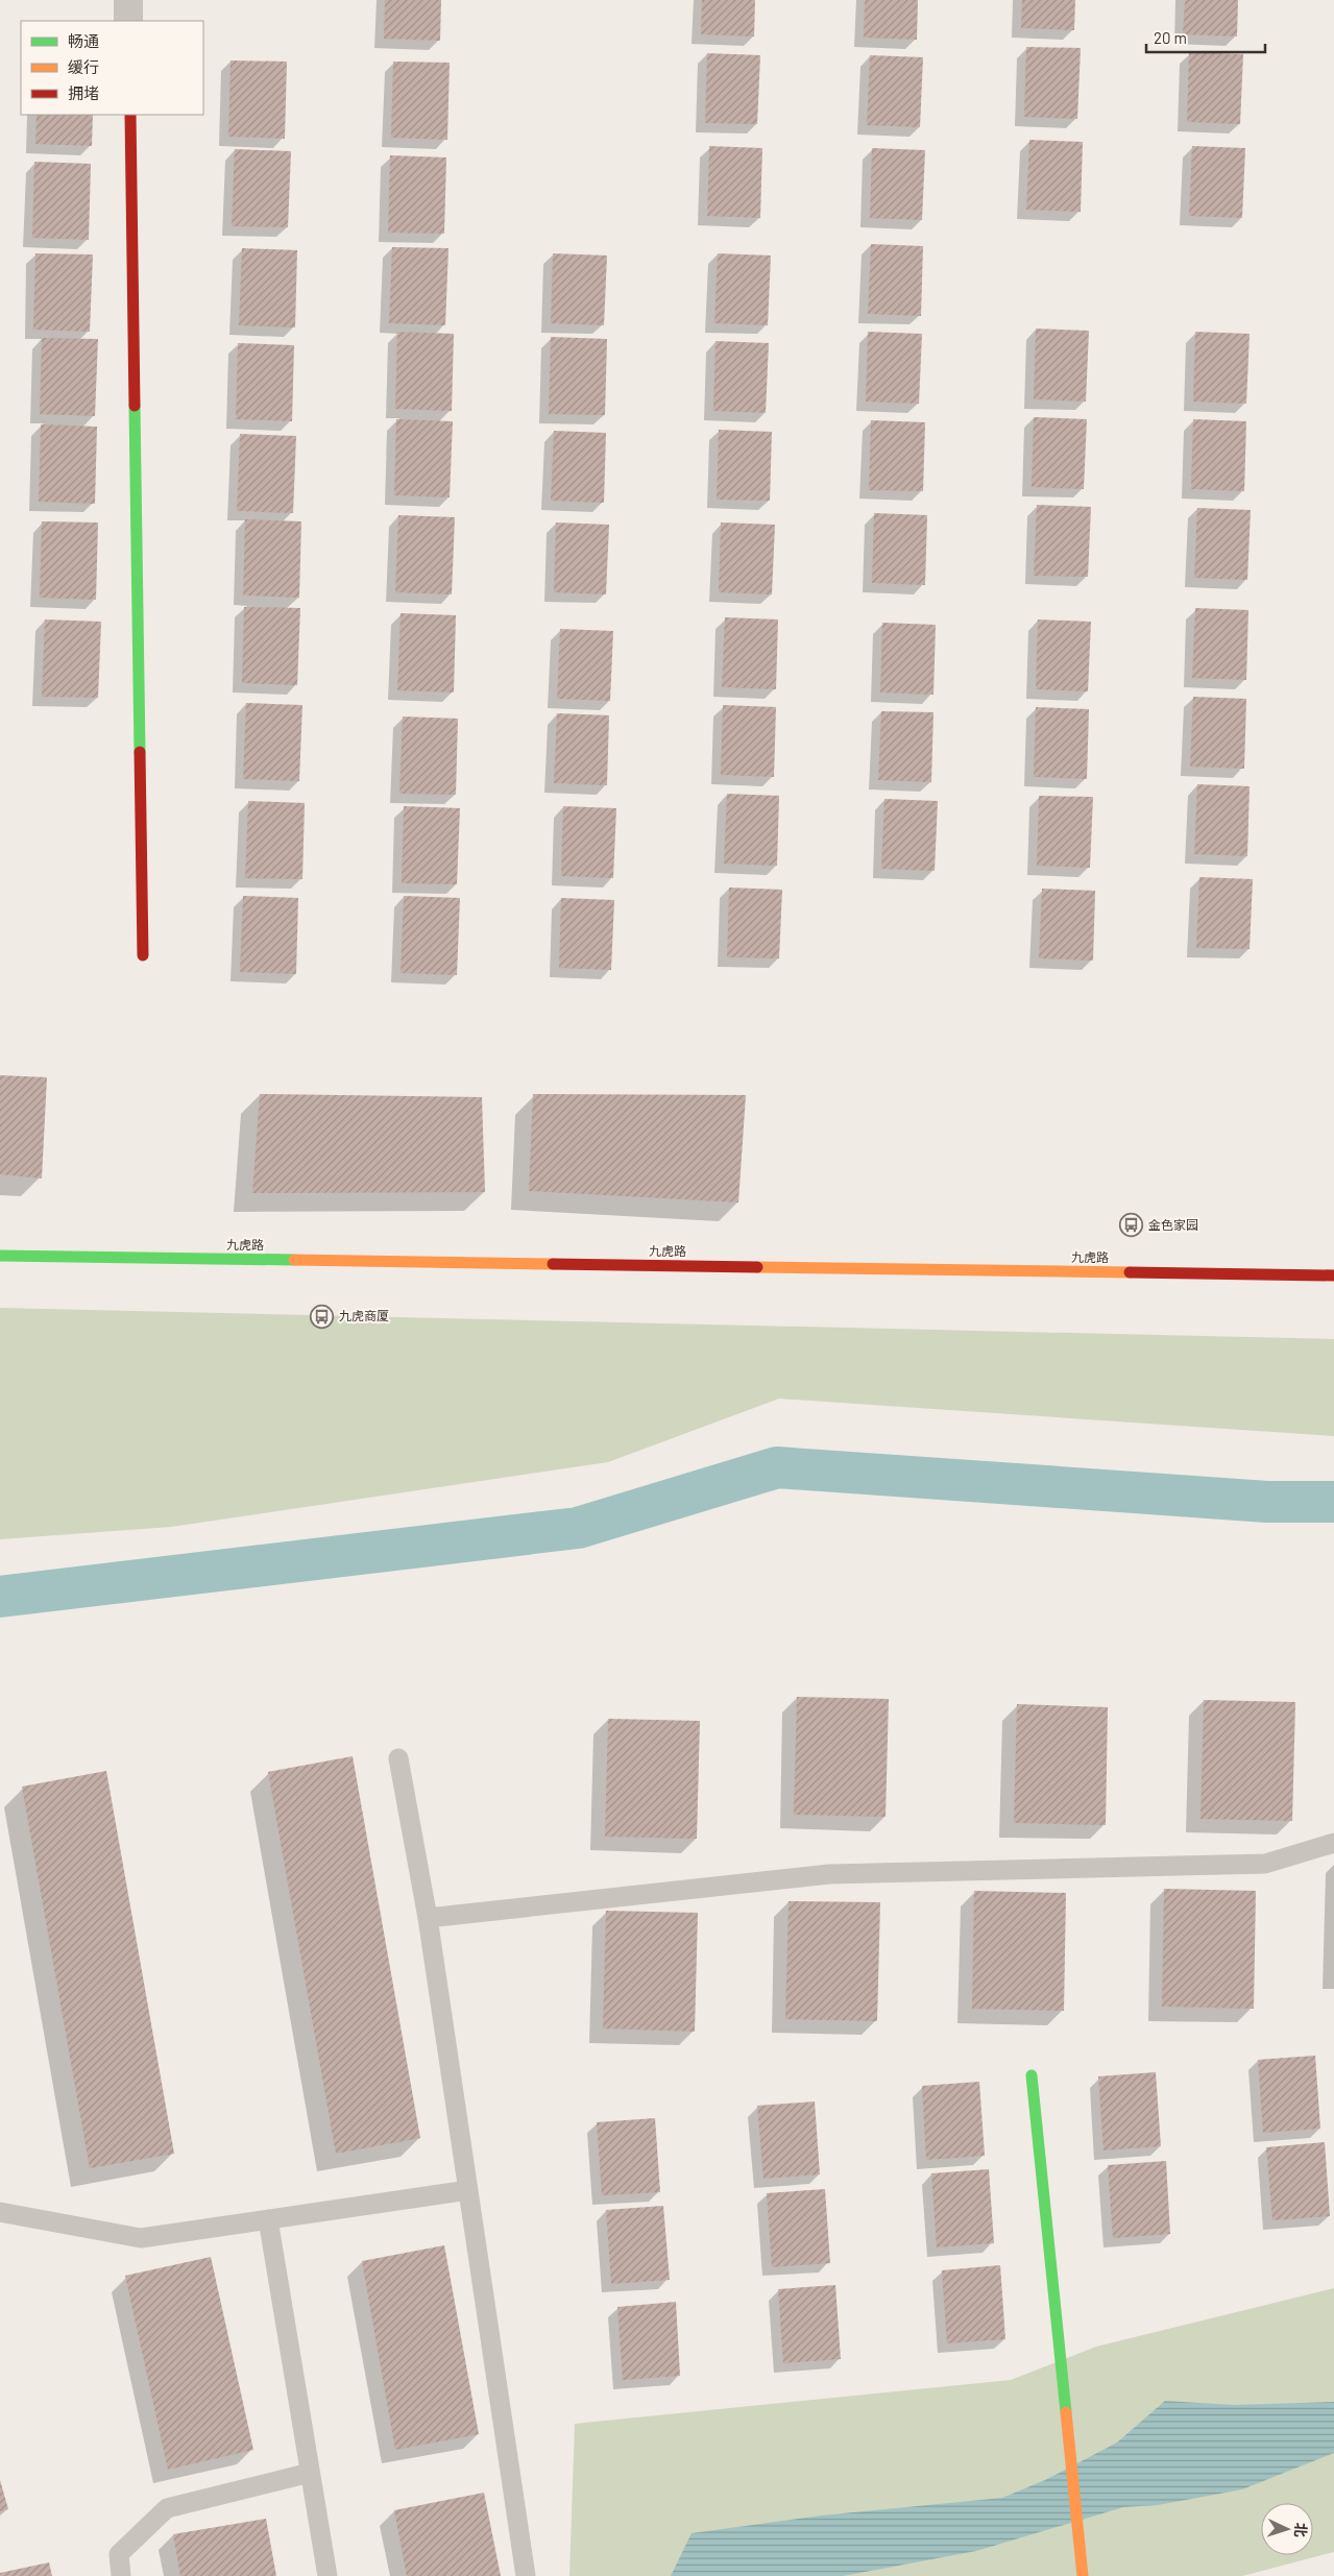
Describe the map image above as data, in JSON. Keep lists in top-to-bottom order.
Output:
{
  "streets": {
    "street": ["九虎路"]
  },
  "places": {
    "bus stop": ["金色家园", "九虎商厦"]
  },
  "legend": ["畅通", "缓行", "拥堵"],
  "scale_bar": "20 m",
  "north": "right"
}
